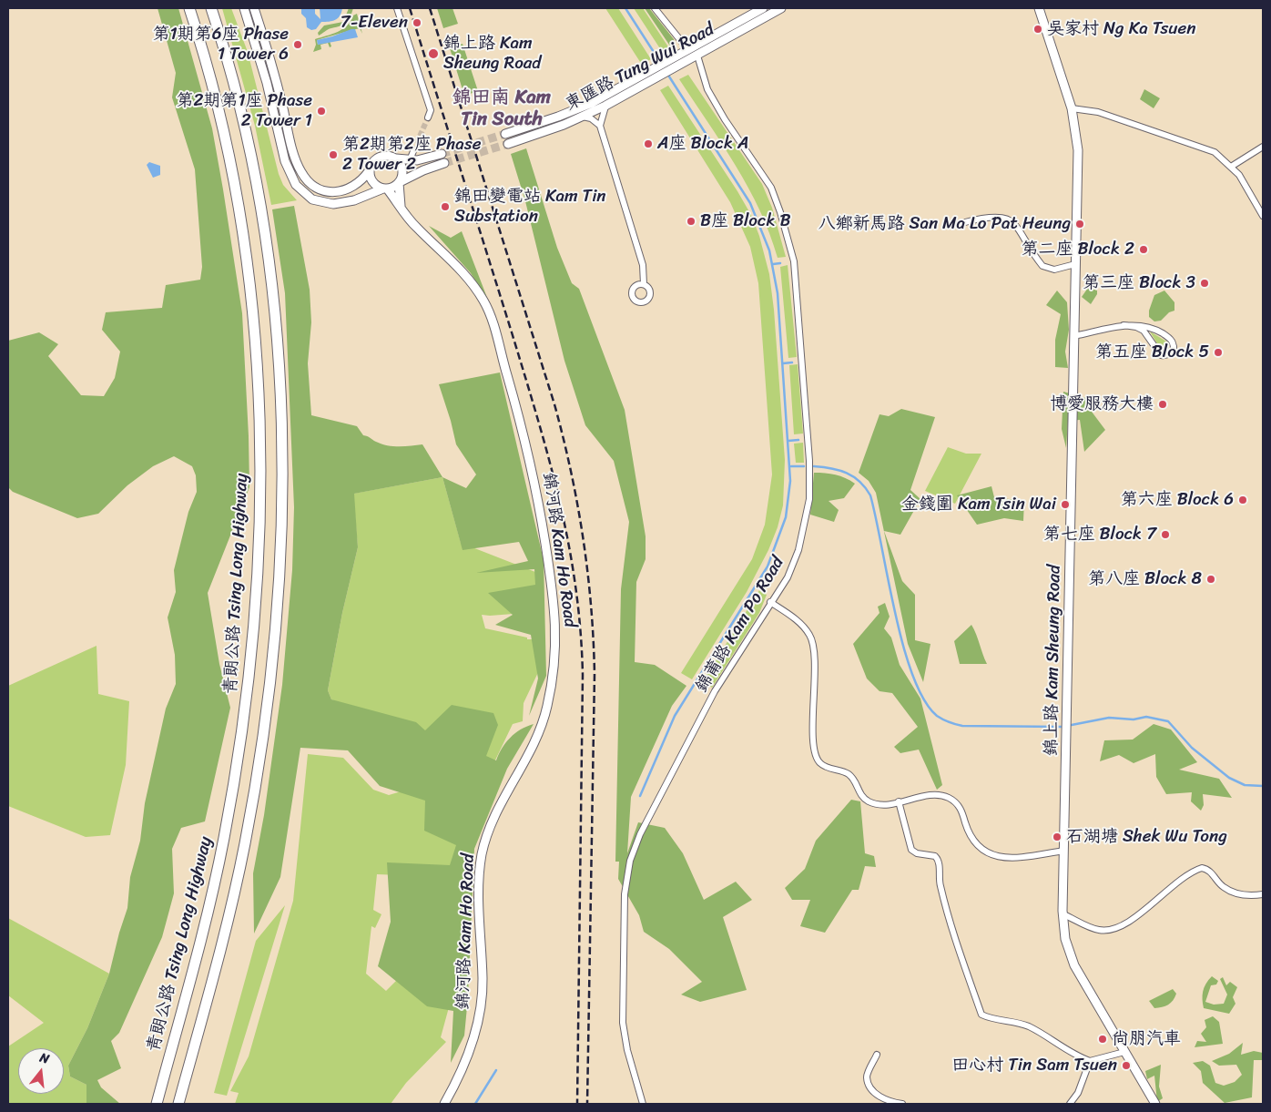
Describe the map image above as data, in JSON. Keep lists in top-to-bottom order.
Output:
{
  "streets": {
    "highway": ["青朗公路 Tsing Long Highway"],
    "main road": ["東匯路 Tung Wui Road", "錦河路 Kam Ho Road", "錦上路 Kam Sheung Road"],
    "street": ["錦莆路 Kam Po Road"]
  },
  "crossings": [
    ["東匯路 Tung Wui Road", "錦莆路 Kam Po Road"]
  ],
  "districts": ["錦田南 Kam Tin South"],
  "places": [
    "7-Eleven",
    "吳家村 Ng Ka Tsuen",
    "第1期第6座 Phase 1 Tower 6",
    "錦上路 Kam Sheung Road",
    "第2期第1座 Phase 2 Tower 1",
    "A座 Block A",
    "第2期第2座 Phase 2 Tower 2",
    "錦田變電站 Kam Tin Substation",
    "B座 Block B",
    "八鄉新馬路 San Ma Lo Pat Heung",
    "第二座 Block 2",
    "第三座 Block 3",
    "第五座 Block 5",
    "博愛服務大樓",
    "第六座 Block 6",
    "金錢圍 Kam Tsin Wai",
    "第七座 Block 7",
    "第八座 Block 8",
    "石湖塘 Shek Wu Tong",
    "尚朋汽車",
    "田心村 Tin Sam Tsuen"
  ],
  "north": "top"
}
